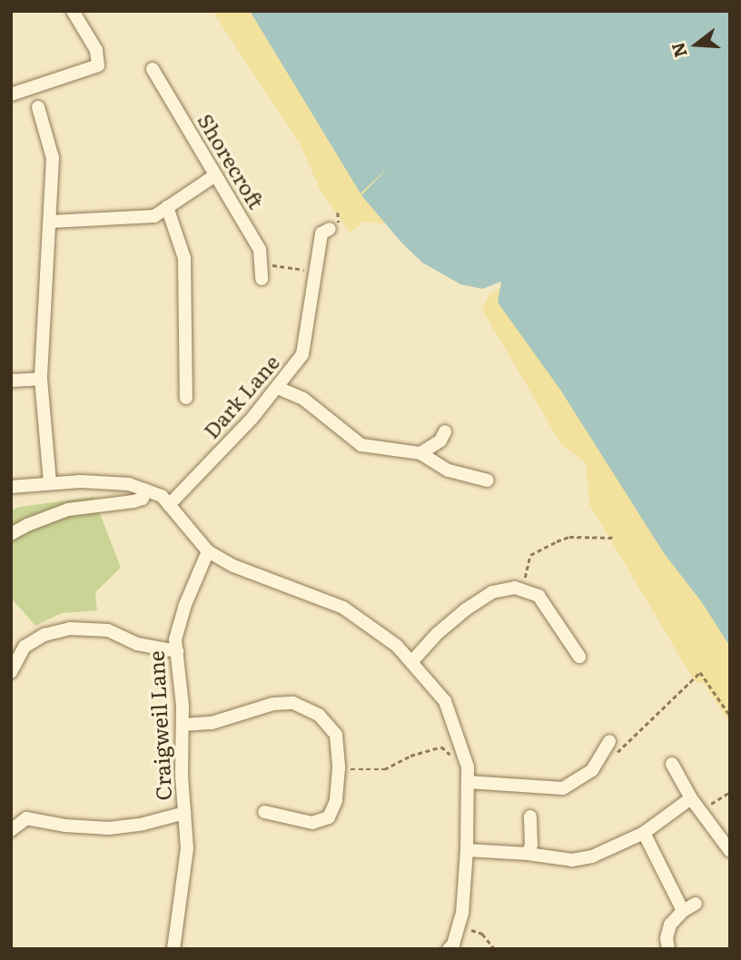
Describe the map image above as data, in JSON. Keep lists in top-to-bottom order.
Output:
{
  "streets": {
    "street": ["Shorecroft", "Dark Lane", "Craigweil Lane"]
  },
  "north": "left"
}
